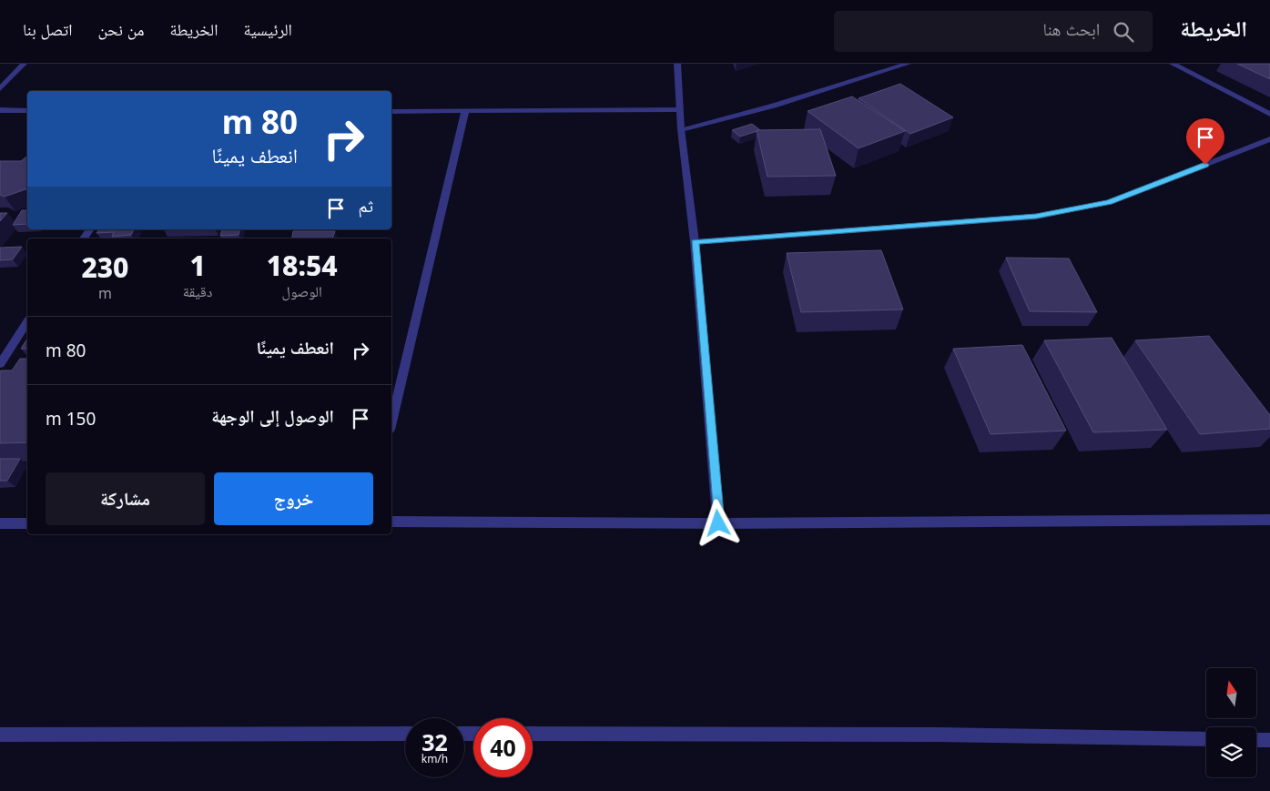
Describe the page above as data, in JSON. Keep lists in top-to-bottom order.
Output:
{
  "north": "top",
  "page": {
    "header": "الخريطة",
    "search": "ابحث هنا",
    "nav": [
      "الرئيسية",
      "الخريطة",
      "من نحن",
      "اتصل بنا"
    ],
    "turn": ["80 m", "انعطف يمينًا"],
    "then": "ثم",
    "eta": [
      "18:54",
      "الوصول",
      "1",
      "دقيقة",
      "230",
      "m"
    ],
    "list": [
      {
        "name": "انعطف يمينًا",
        "value": "80 m"
      },
      {
        "name": "الوصول إلى الوجهة",
        "value": "150 m"
      }
    ],
    "buttons": ["خروج", "مشاركة"],
    "speed": "32 km/h",
    "limit": "40"
  }
}
